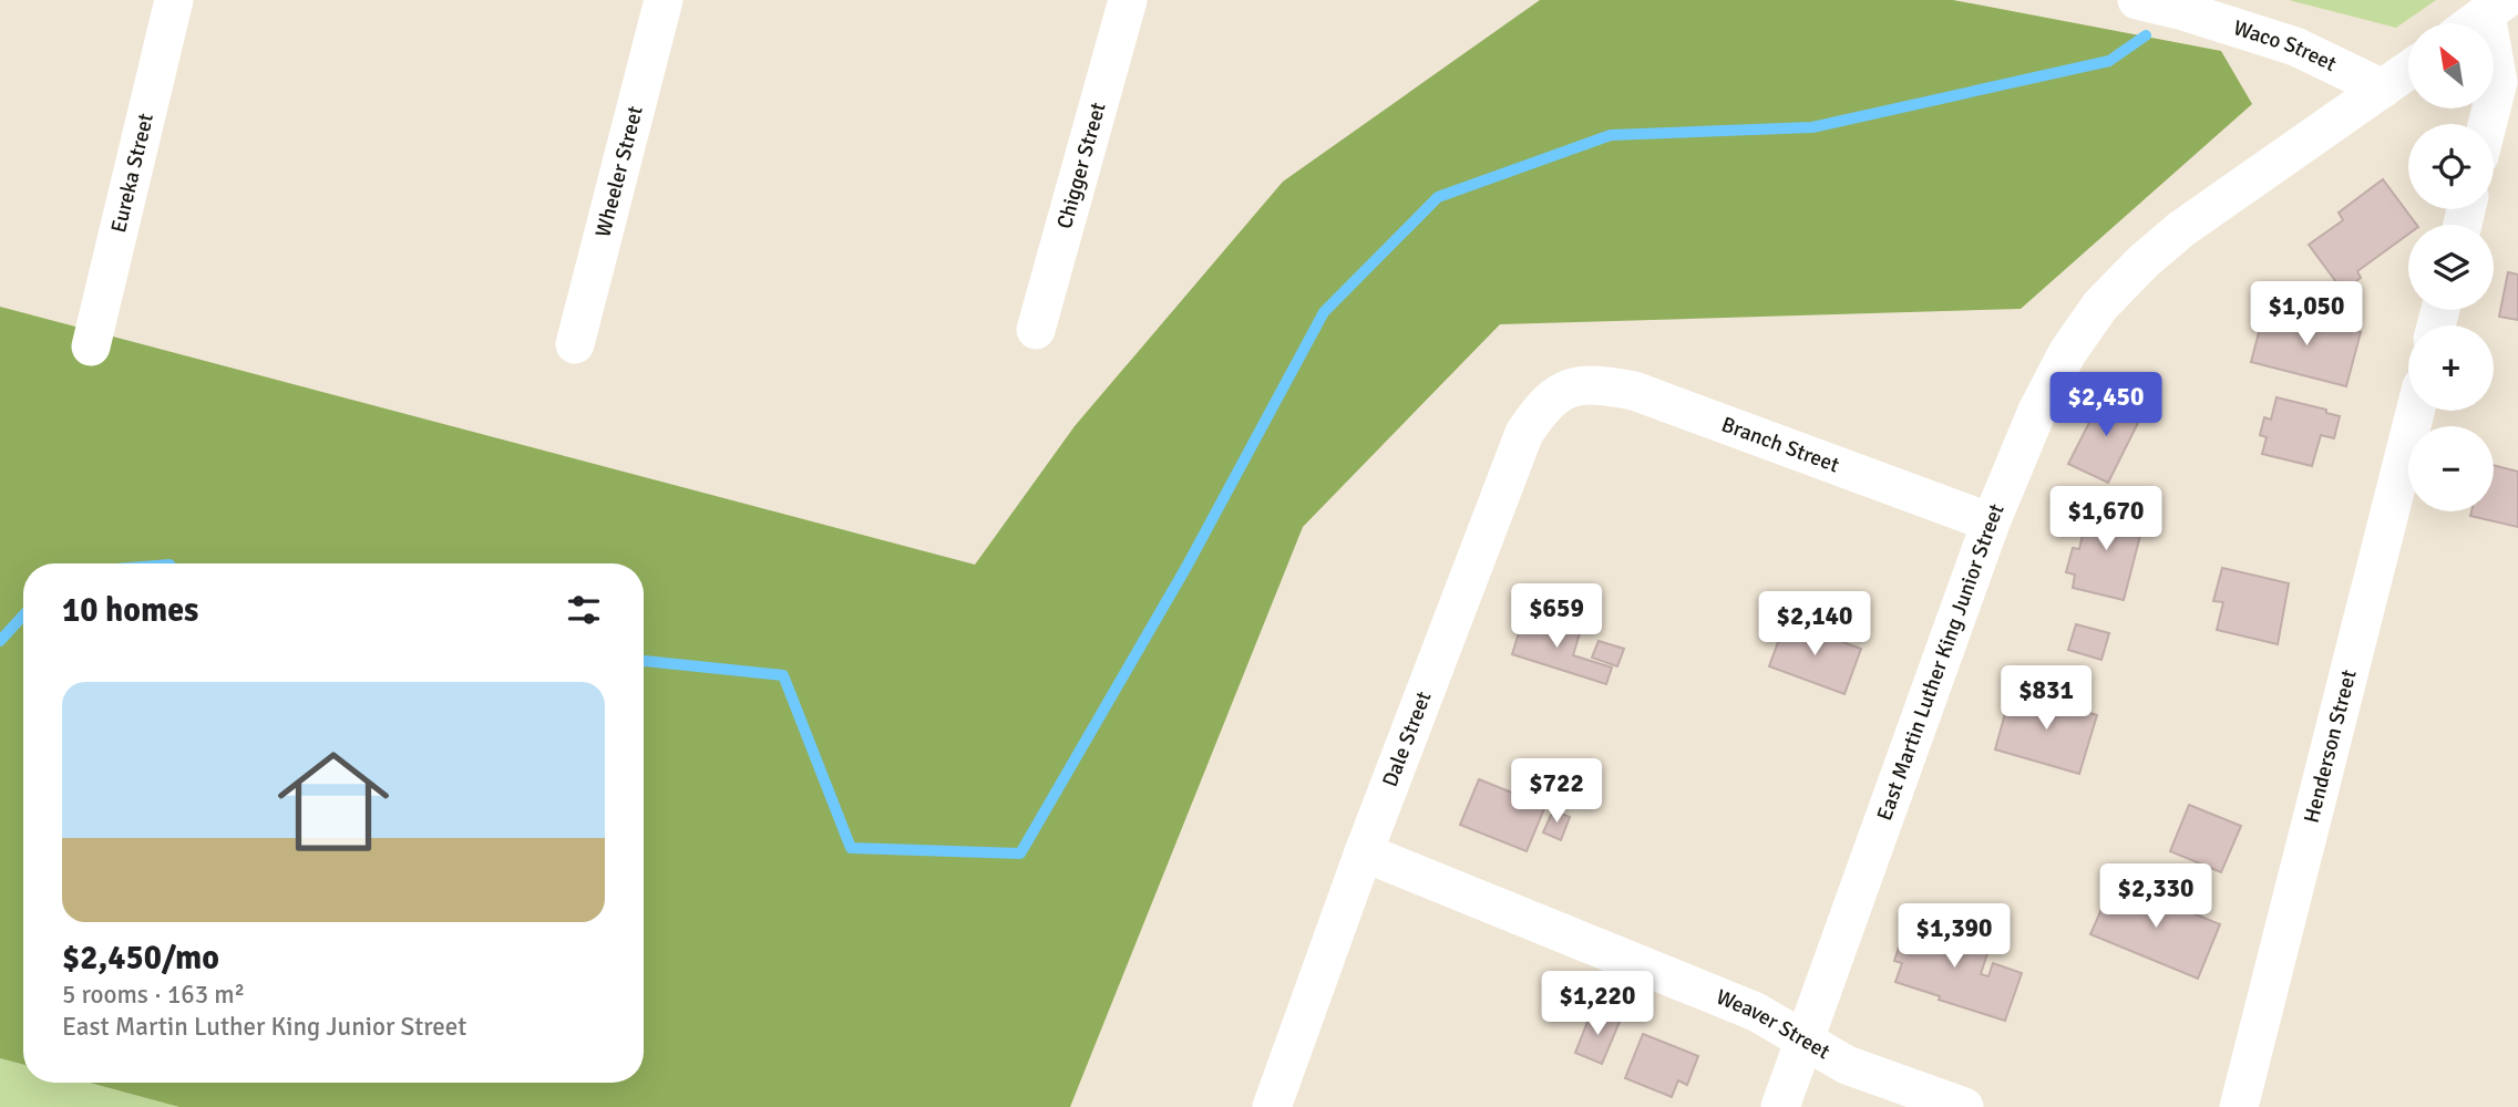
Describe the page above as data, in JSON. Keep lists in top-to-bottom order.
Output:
{
  "streets": {
    "street": [
      "Waco Street",
      "Chigger Street",
      "Wheeler Street",
      "Eureka Street",
      "Branch Street",
      "East Martin Luther King Junior Street",
      "Dale Street",
      "Henderson Street",
      "Weaver Street"
    ]
  },
  "crossings": [
    ["Waco Street", "East Martin Luther King Junior Street"],
    ["Branch Street", "East Martin Luther King Junior Street"],
    ["Branch Street", "Dale Street"],
    ["East Martin Luther King Junior Street", "Weaver Street"],
    ["Dale Street", "Weaver Street"]
  ],
  "north": "top left",
  "page": {
    "map_buttons": ["+", "−"],
    "price": [
      "$1,050",
      "$2,450",
      "$1,670",
      "$659",
      "$2,140",
      "$831",
      "$722",
      "$2,330",
      "$1,390",
      "$1,220"
    ],
    "heading": "10 homes",
    "list": [
      {
        "name": "$2,450/mo",
        "note": "5 rooms · 163 m² · East Martin Luther King Junior Street"
      }
    ]
  }
}
